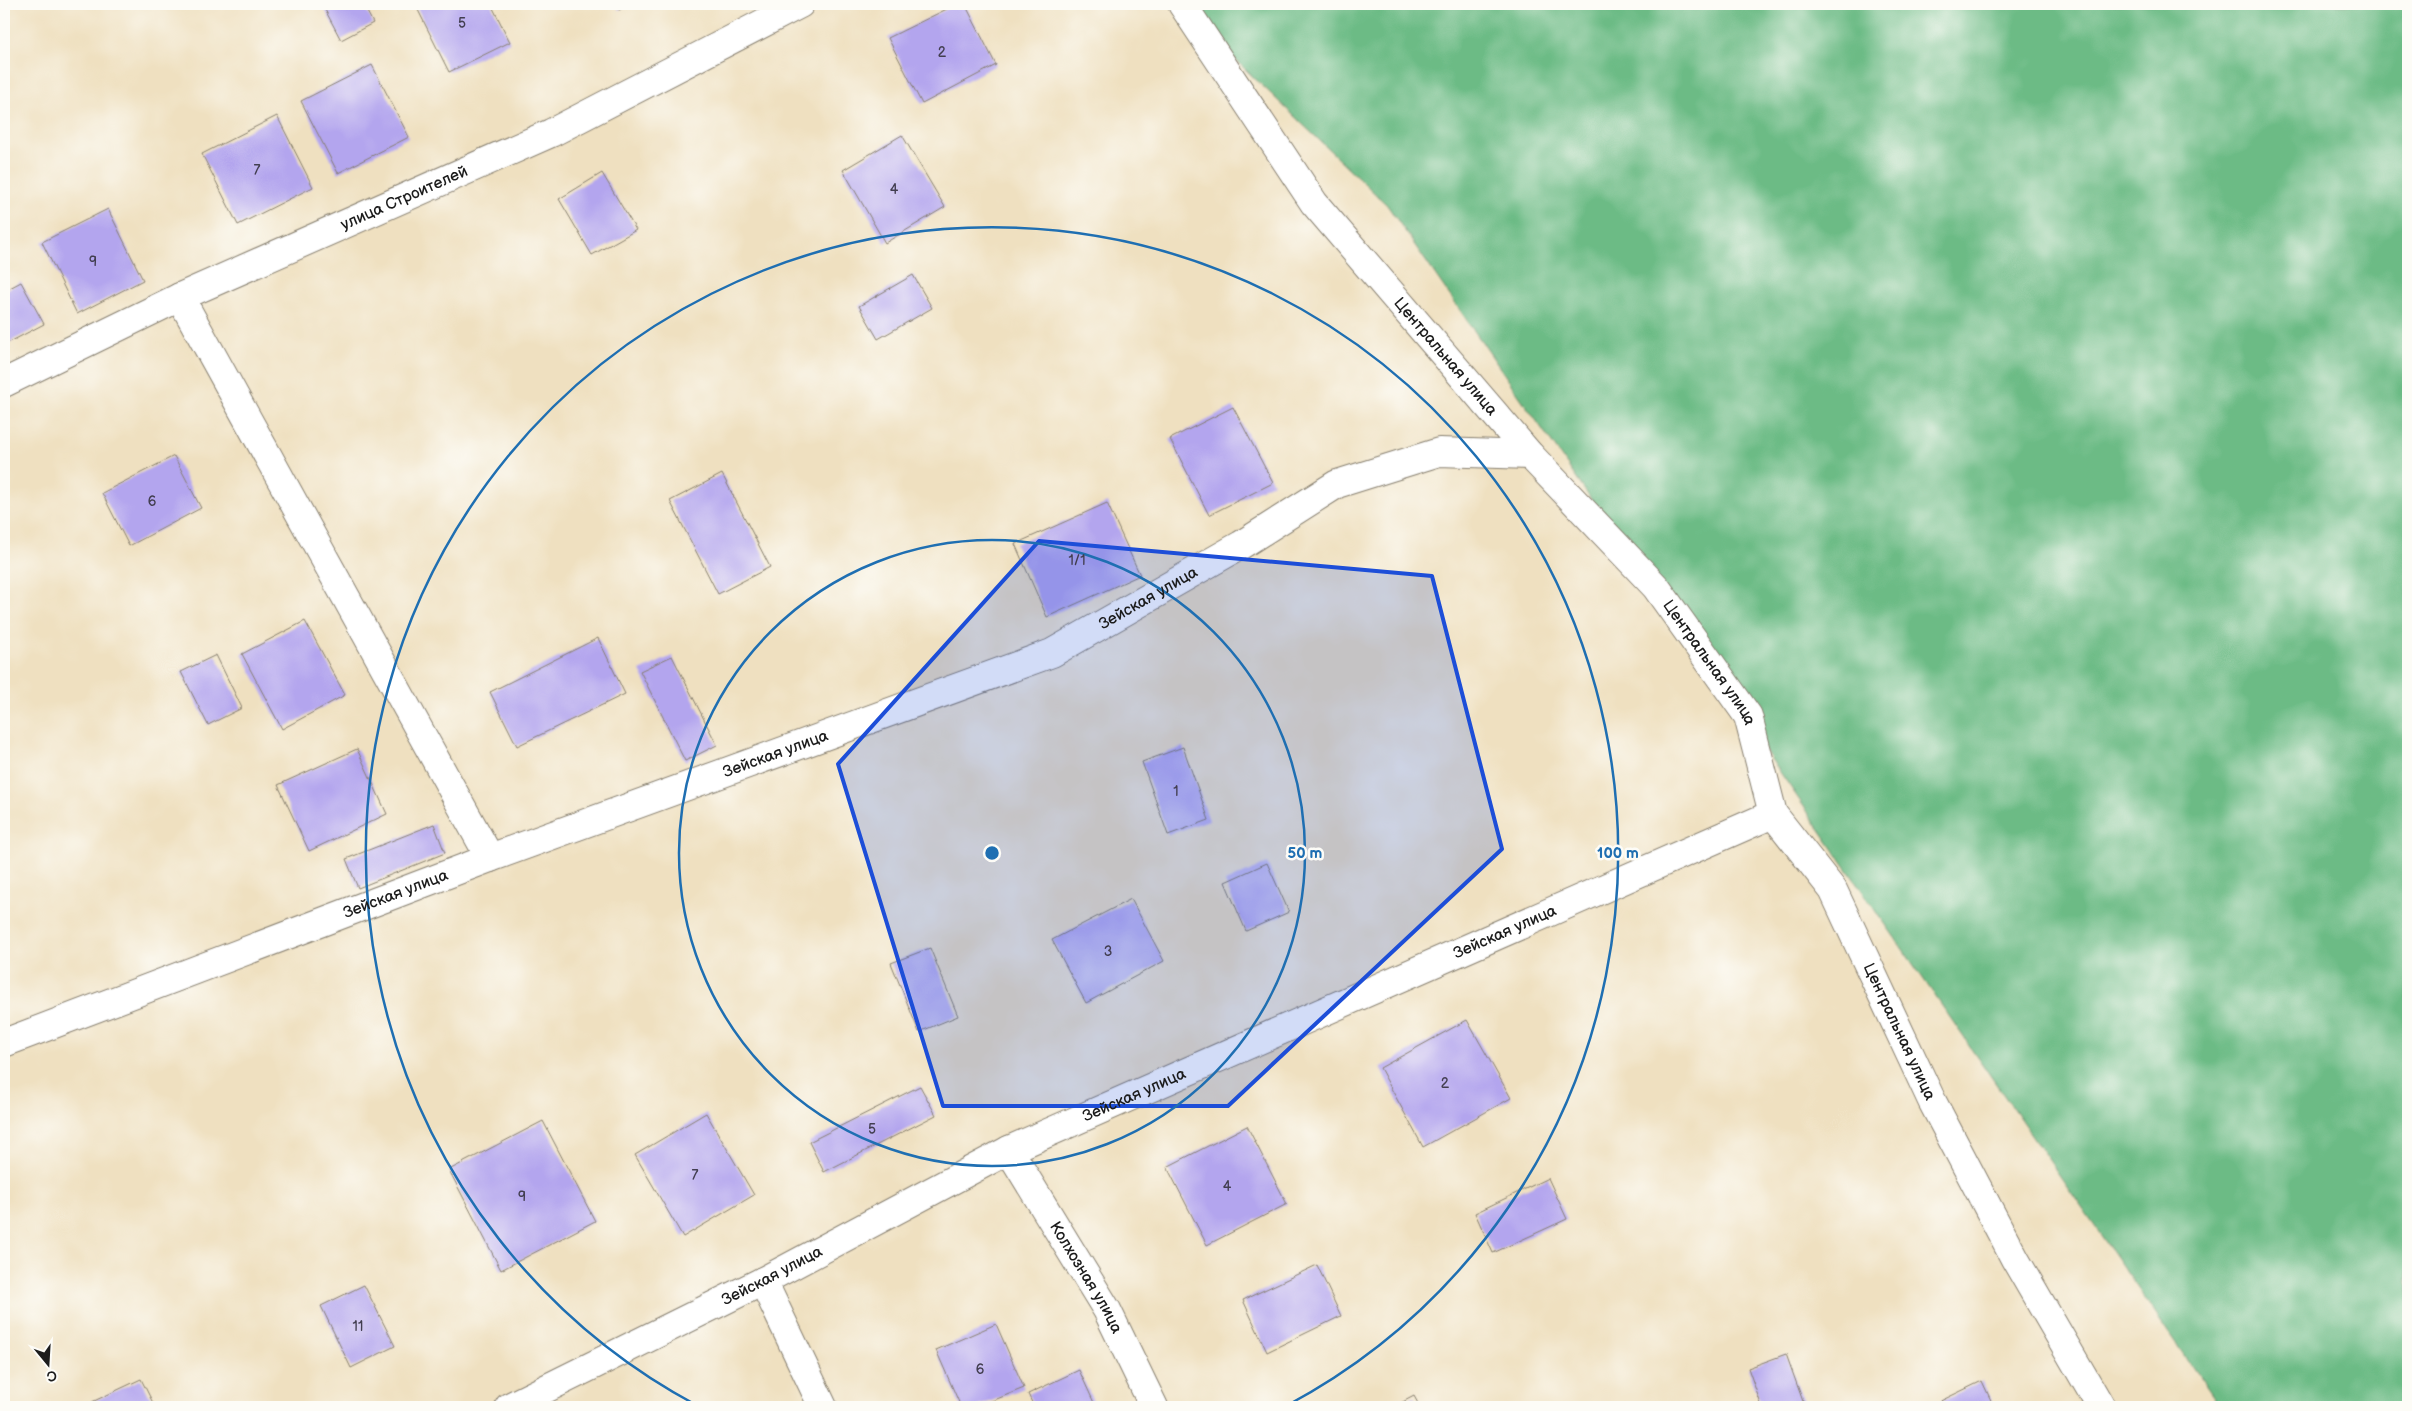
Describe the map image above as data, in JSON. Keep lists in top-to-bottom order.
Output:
{
  "streets": {
    "street": [
      "улица Строителей",
      "Центральная улица",
      "Зейская улица",
      "Колхозная улица"
    ]
  },
  "crossings": [
    ["Центральная улица", "Зейская улица"],
    ["Зейская улица", "Колхозная улица"]
  ],
  "house_numbers": [
    "5",
    "2",
    "7",
    "4",
    "9",
    "6",
    "1/1",
    "1",
    "3",
    "2",
    "5",
    "7",
    "4",
    "9",
    "11",
    "6"
  ],
  "north": "bottom",
  "rings": ["50 m", "100 m"]
}
